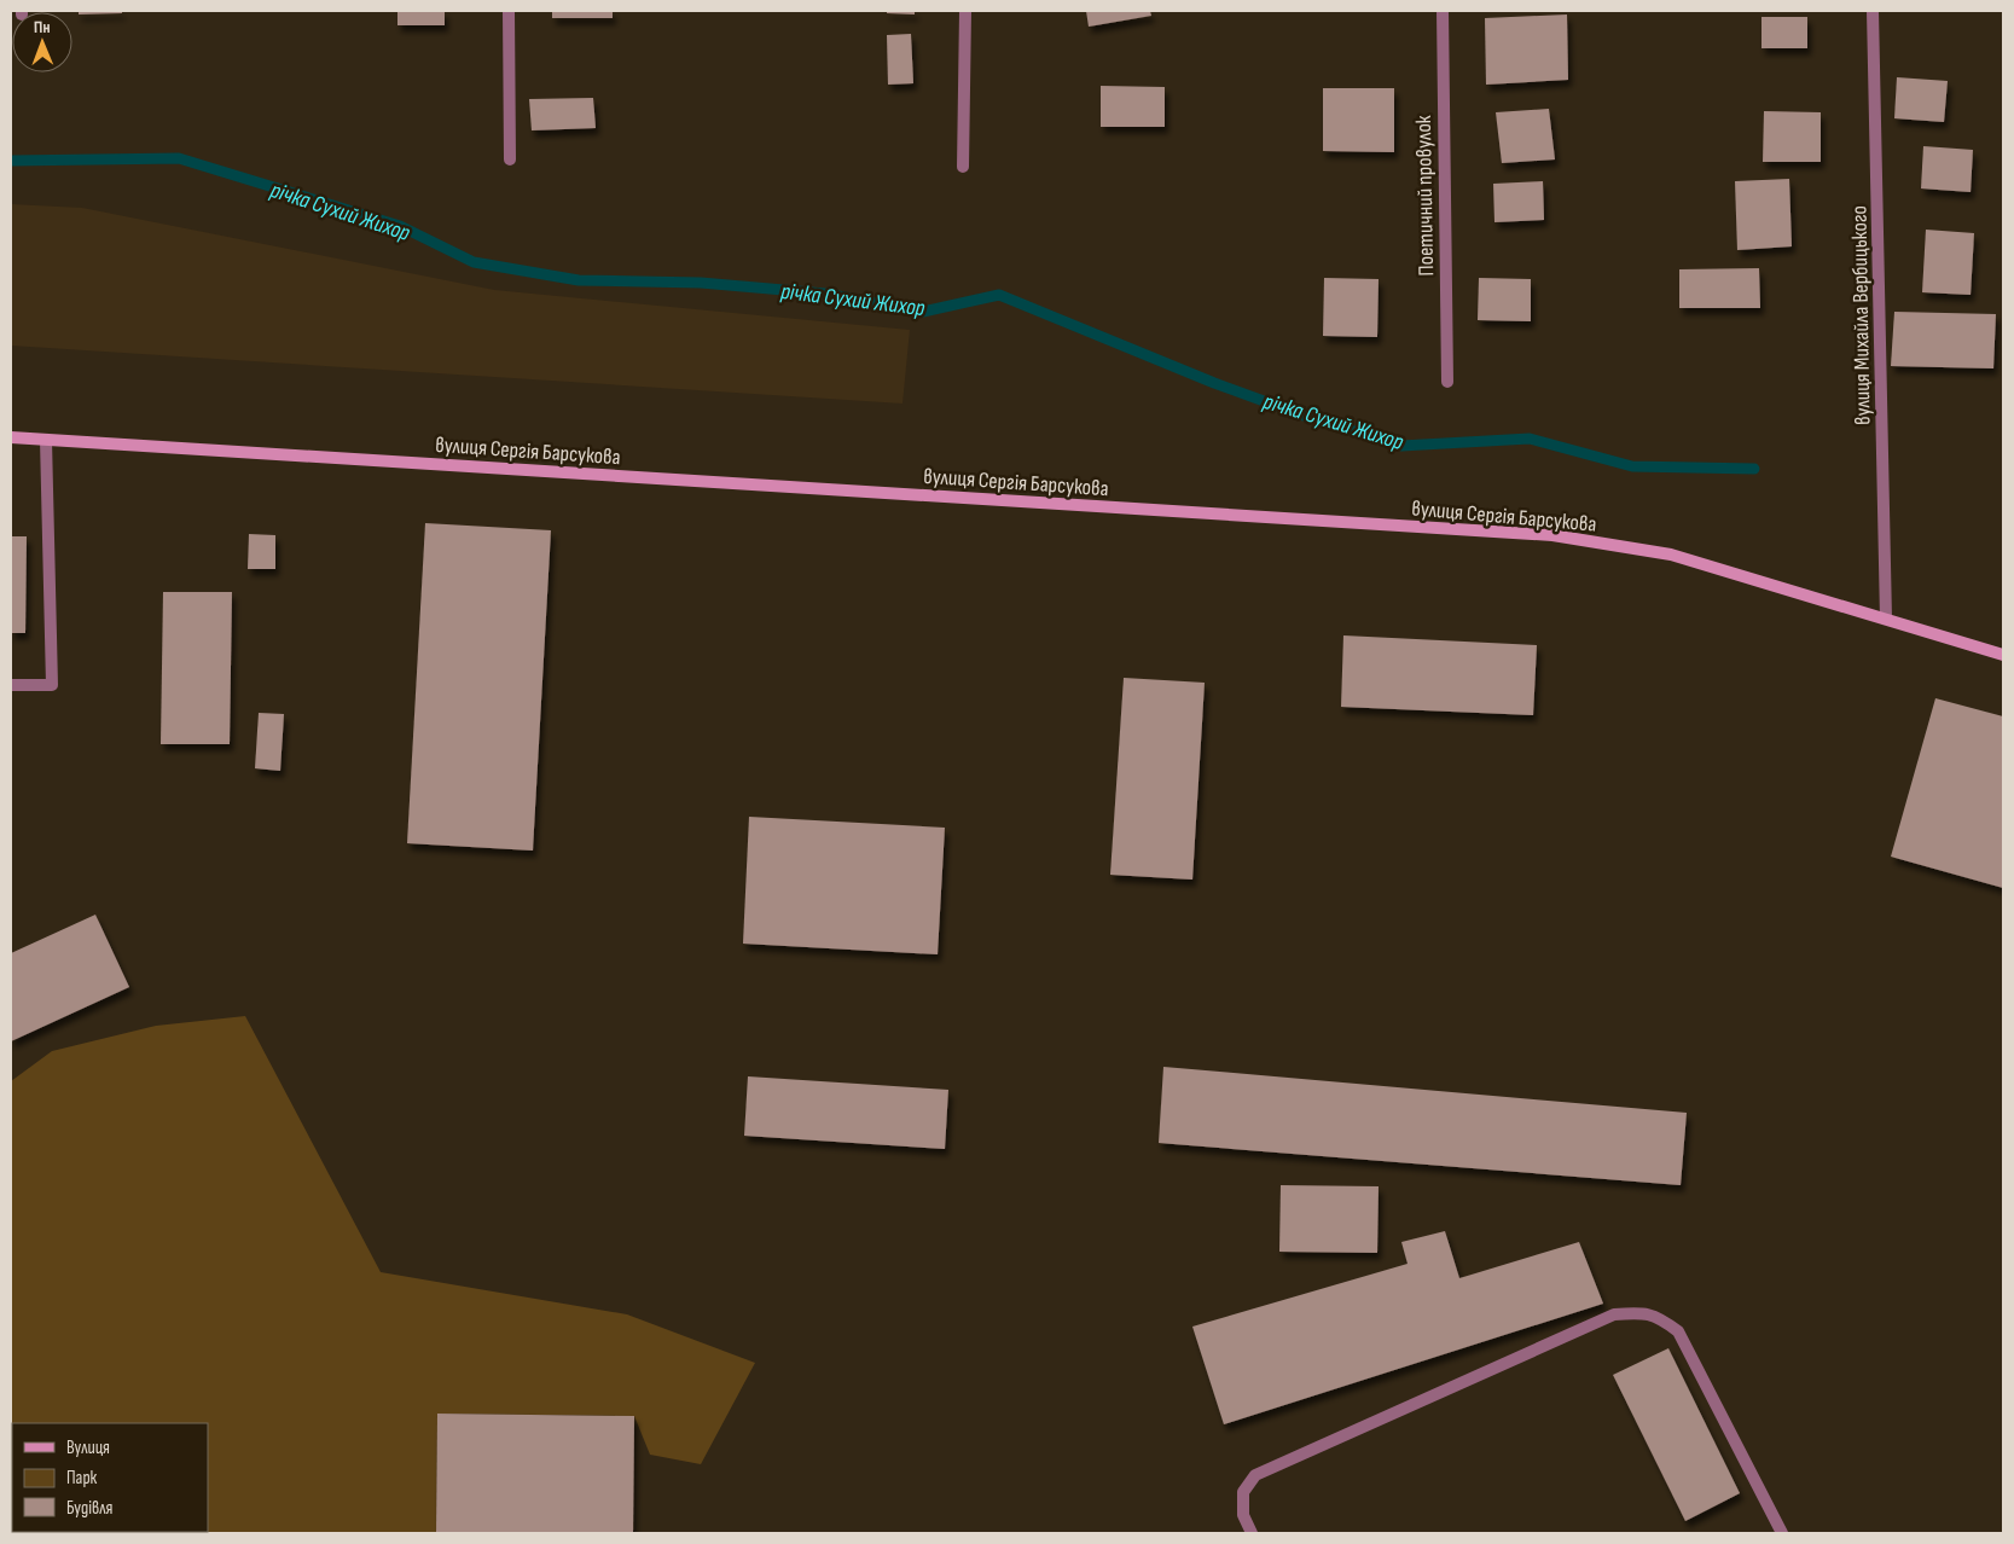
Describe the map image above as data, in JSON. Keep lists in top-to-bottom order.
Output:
{
  "streets": {
    "main road": ["вулиця Сергія Барсукова"],
    "street": ["Поетичний провулок", "вулиця Михайла Вербицького"]
  },
  "crossings": [
    ["вулиця Михайла Вербицького", "вулиця Сергія Барсукова"]
  ],
  "water": ["річка Сухий Жихор"],
  "legend": ["Вулиця", "Парк", "Будівля"],
  "north": "top"
}
